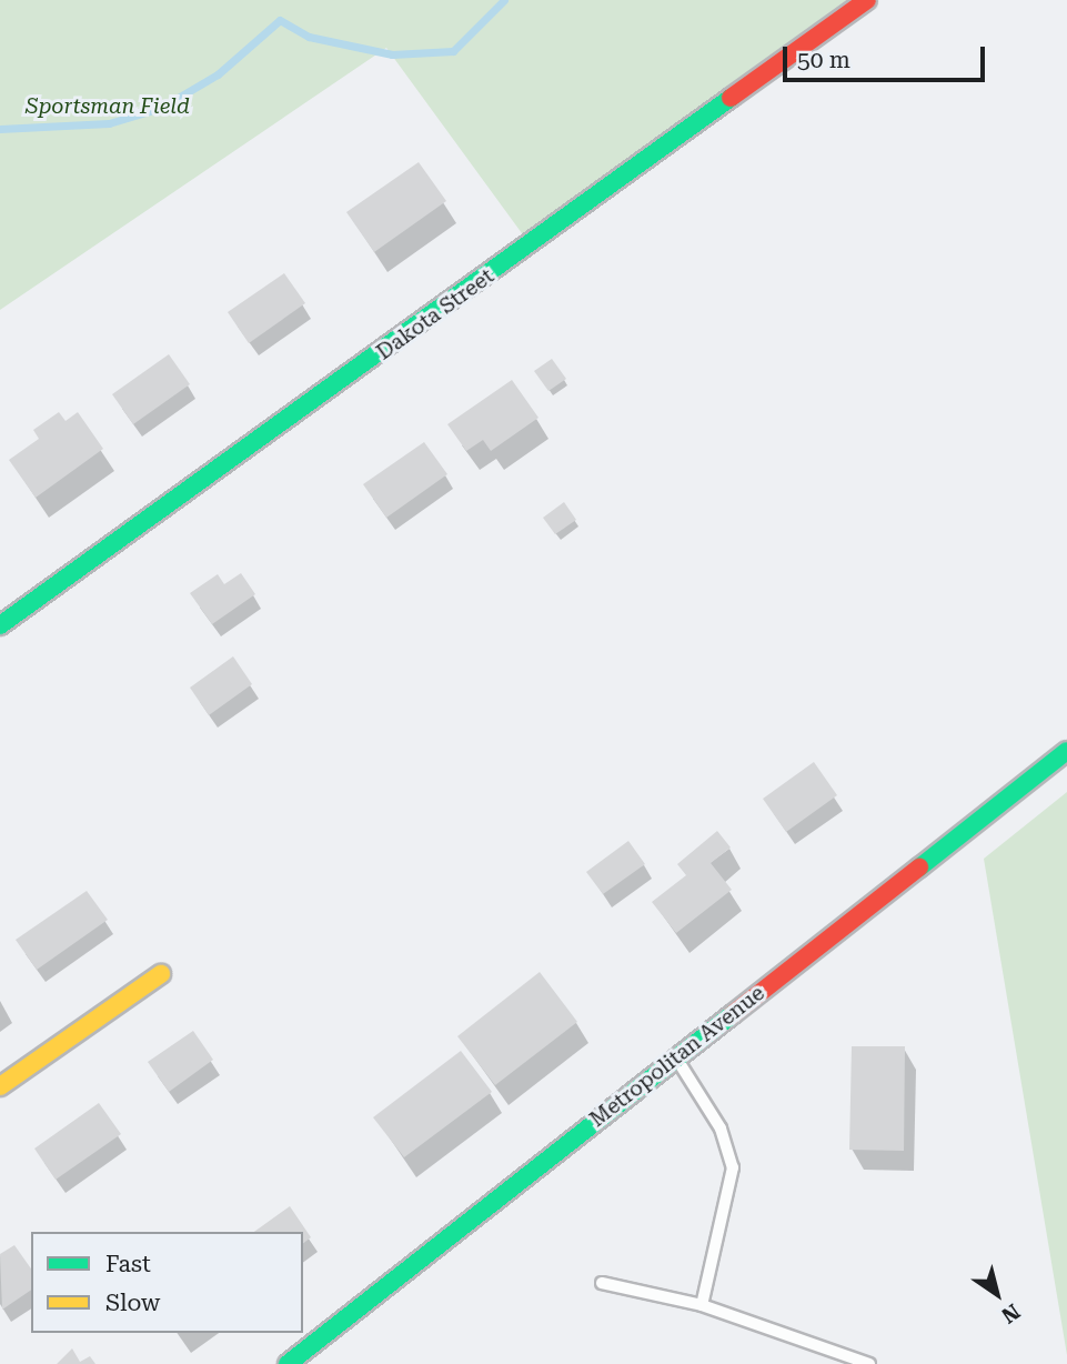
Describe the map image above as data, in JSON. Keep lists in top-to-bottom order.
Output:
{
  "streets": {
    "street": ["Dakota Street", "Metropolitan Avenue"]
  },
  "parks": ["Sportsman Field"],
  "legend": ["Fast", "Slow"],
  "scale_bar": "50 m",
  "north": "bottom right"
}
